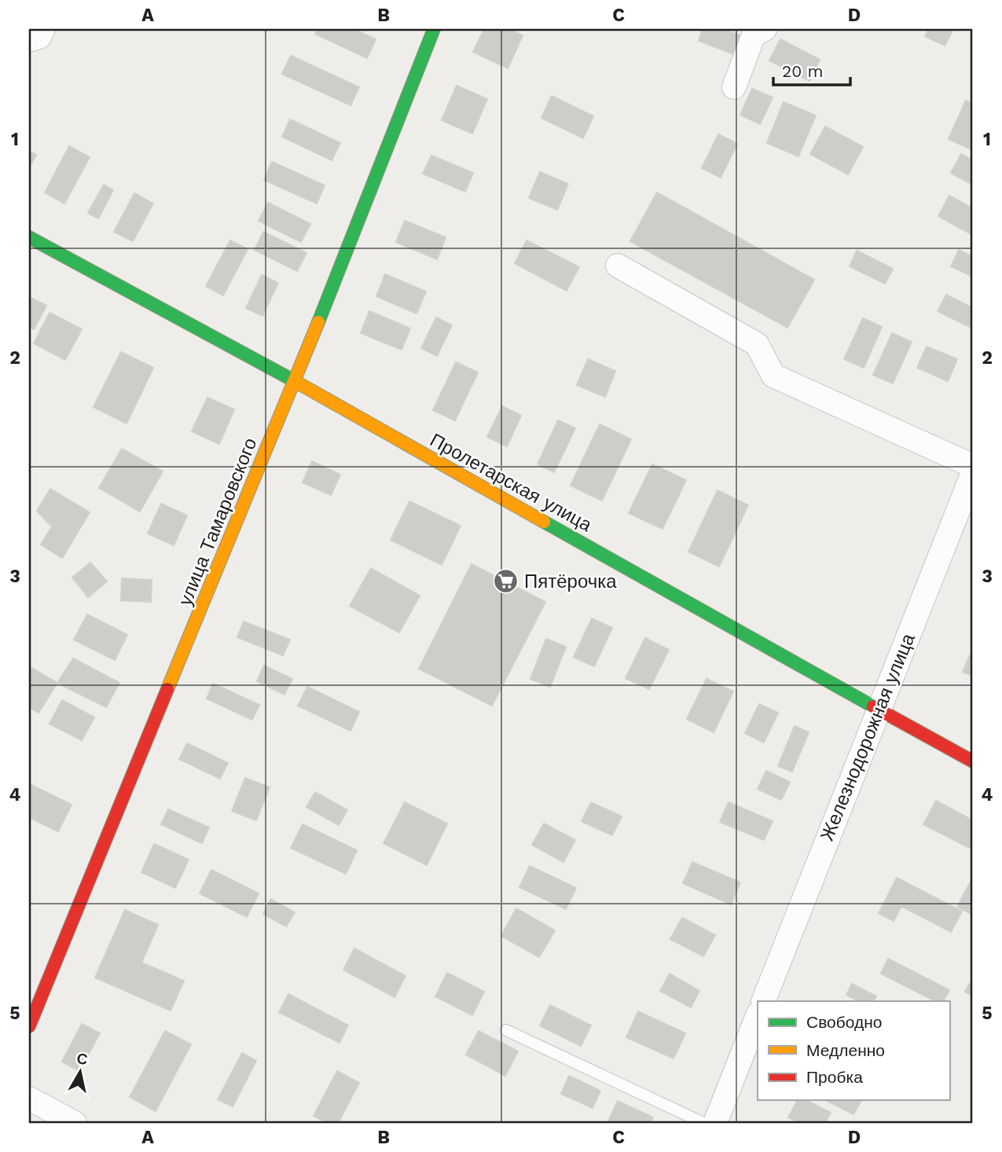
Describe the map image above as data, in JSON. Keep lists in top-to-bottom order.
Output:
{
  "streets": {
    "street": ["Пролетарская улица", "улица Тамаровского", "Железнодорожная улица"]
  },
  "crossings": [
    ["Пролетарская улица", "улица Тамаровского"],
    ["Пролетарская улица", "Железнодорожная улица"]
  ],
  "places": {
    "supermarket": ["Пятёрочка"]
  },
  "legend": ["Свободно", "Медленно", "Пробка"],
  "scale_bar": "20 m",
  "north": "top",
  "grid": {
    "columns": [
      "A",
      "B",
      "C",
      "D"
    ],
    "rows": [
      "1",
      "2",
      "3",
      "4",
      "5"
    ]
  }
}
